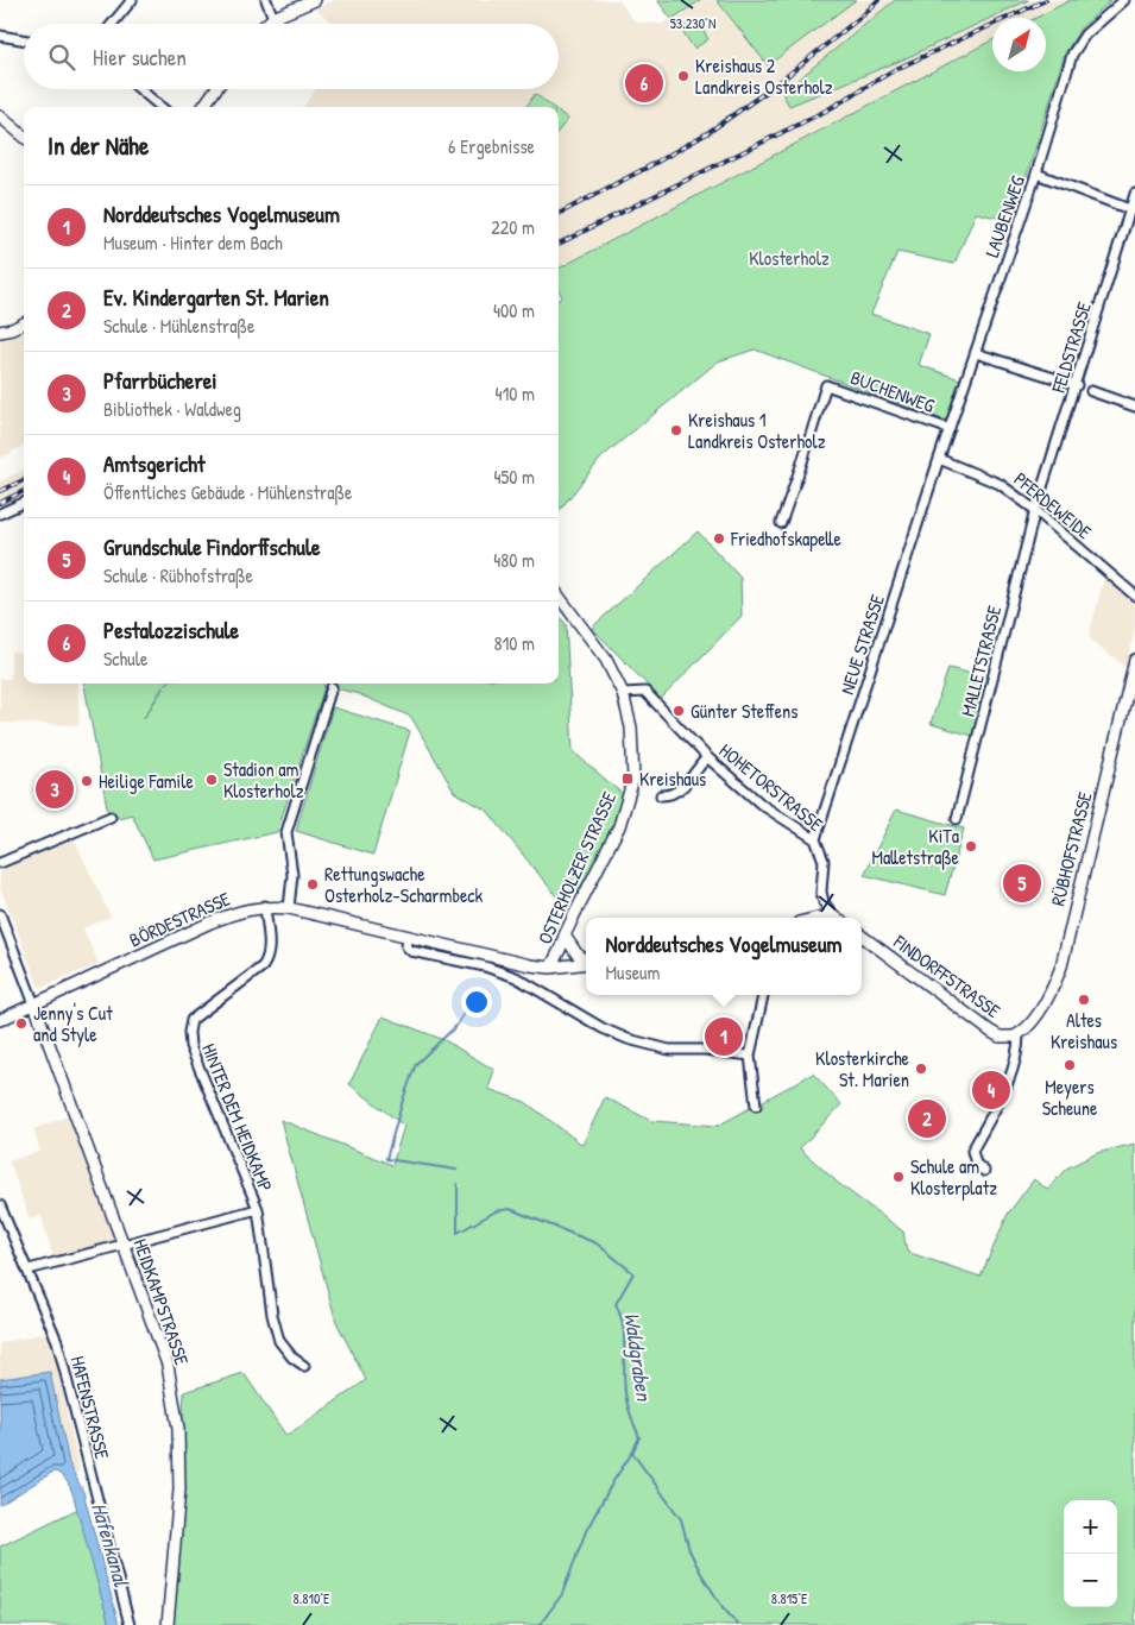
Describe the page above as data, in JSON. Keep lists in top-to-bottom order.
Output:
{
  "streets": {
    "street": [
      "LAUBENWEG",
      "FELDSTRASSE",
      "BUCHENWEG",
      "PFERDEWEIDE",
      "NEUE STRASSE",
      "MALLETSTRASSE",
      "HOHETORSTRASSE",
      "RÜBHOFSTRASSE",
      "OSTERHOLZER STRASSE",
      "BÖRDESTRASSE",
      "FINDORFFSTRASSE",
      "HINTER DEM HEIDKAMP",
      "HEIDKAMPSTRASSE",
      "HAFENSTRASSE"
    ]
  },
  "crossings": [
    ["LAUBENWEG", "BUCHENWEG"],
    ["LAUBENWEG", "PFERDEWEIDE"],
    ["LAUBENWEG", "NEUE STRASSE"],
    ["FELDSTRASSE", "PFERDEWEIDE"],
    ["FELDSTRASSE", "MALLETSTRASSE"],
    ["PFERDEWEIDE", "NEUE STRASSE"],
    ["PFERDEWEIDE", "MALLETSTRASSE"],
    ["NEUE STRASSE", "HOHETORSTRASSE"],
    ["HOHETORSTRASSE", "OSTERHOLZER STRASSE"],
    ["RÜBHOFSTRASSE", "FINDORFFSTRASSE"],
    ["OSTERHOLZER STRASSE", "BÖRDESTRASSE"],
    ["BÖRDESTRASSE", "HINTER DEM HEIDKAMP"],
    ["BÖRDESTRASSE", "HEIDKAMPSTRASSE"]
  ],
  "water": ["Waldgraben", "Hafenkanal"],
  "parks": ["Klosterholz"],
  "places": {
    "other": [
      "Kreishaus 2 Landkreis Osterholz",
      "Kreishaus 1 Landkreis Osterholz",
      "Friedhofskapelle",
      "Günter Steffens",
      "Stadion am Klosterholz",
      "Heilige Famile",
      "KiTa Malletstraße",
      "Rettungswache Osterholz-Scharmbeck",
      "Altes Kreishaus",
      "Jenny's Cut and Style",
      "Meyers Scheune",
      "Klosterkirche St. Marien",
      "Schule am Klosterplatz"
    ],
    "transit": ["Kreishaus"]
  },
  "north": "top right",
  "page": {
    "search": "Hier suchen",
    "pins": [
      "6",
      "3",
      "5",
      "1",
      "4",
      "2"
    ],
    "heading": ["In der Nähe", "6 Ergebnisse"],
    "list": [
      {
        "mark": "1",
        "name": "Norddeutsches Vogelmuseum",
        "note": "Museum · Hinter dem Bach",
        "value": "220 m"
      },
      {
        "mark": "2",
        "name": "Ev. Kindergarten St. Marien",
        "note": "Schule · Mühlenstraße",
        "value": "400 m"
      },
      {
        "mark": "3",
        "name": "Pfarrbücherei",
        "note": "Bibliothek · Waldweg",
        "value": "410 m"
      },
      {
        "mark": "4",
        "name": "Amtsgericht",
        "note": "Öffentliches Gebäude · Mühlenstraße",
        "value": "450 m"
      },
      {
        "mark": "5",
        "name": "Grundschule Findorffschule",
        "note": "Schule · Rübhofstraße",
        "value": "480 m"
      },
      {
        "mark": "6",
        "name": "Pestalozzischule",
        "note": "Schule",
        "value": "810 m"
      }
    ],
    "popup": ["Norddeutsches Vogelmuseum", "Museum"],
    "map_buttons": ["+", "−"]
  },
  "coordinates": ["53.230°N", "8.810°E", "8.815°E"]
}
